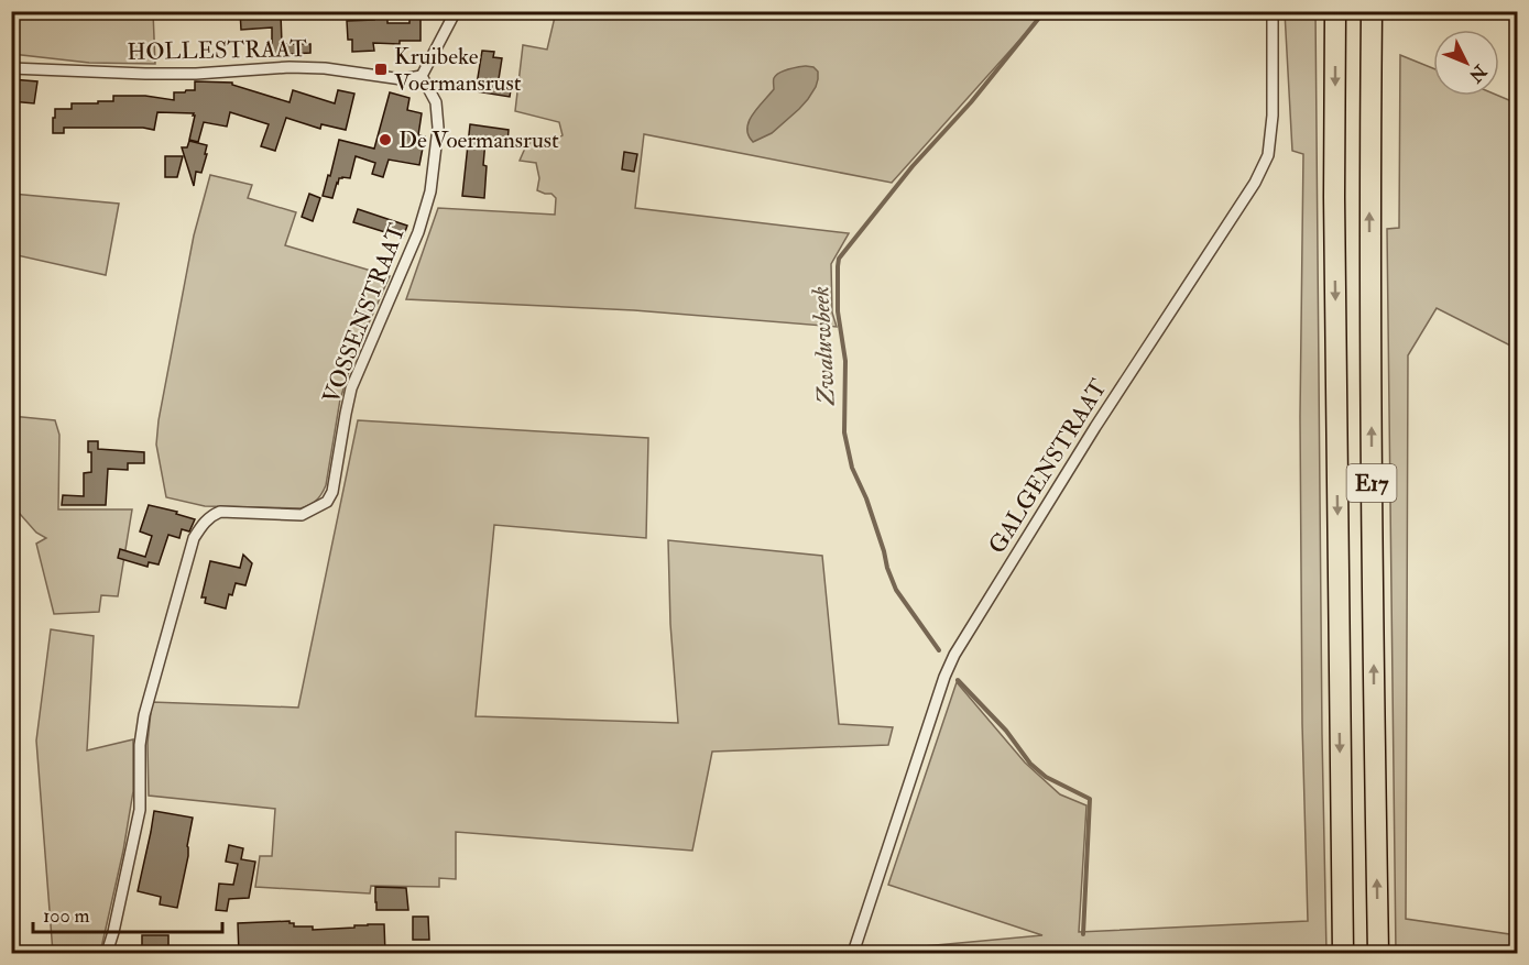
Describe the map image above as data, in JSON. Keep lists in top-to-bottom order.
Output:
{
  "streets": {
    "highway": ["E17"],
    "street": ["HOLLESTRAAT", "VOSSENSTRAAT", "GALGENSTRAAT"]
  },
  "crossings": [
    ["HOLLESTRAAT", "VOSSENSTRAAT"]
  ],
  "water": ["Zwaluwbeek"],
  "places": {
    "transit": ["Kruibeke Voermansrust"],
    "other": ["De Voermansrust"]
  },
  "scale_bar": "100 m",
  "north": "bottom right"
}
